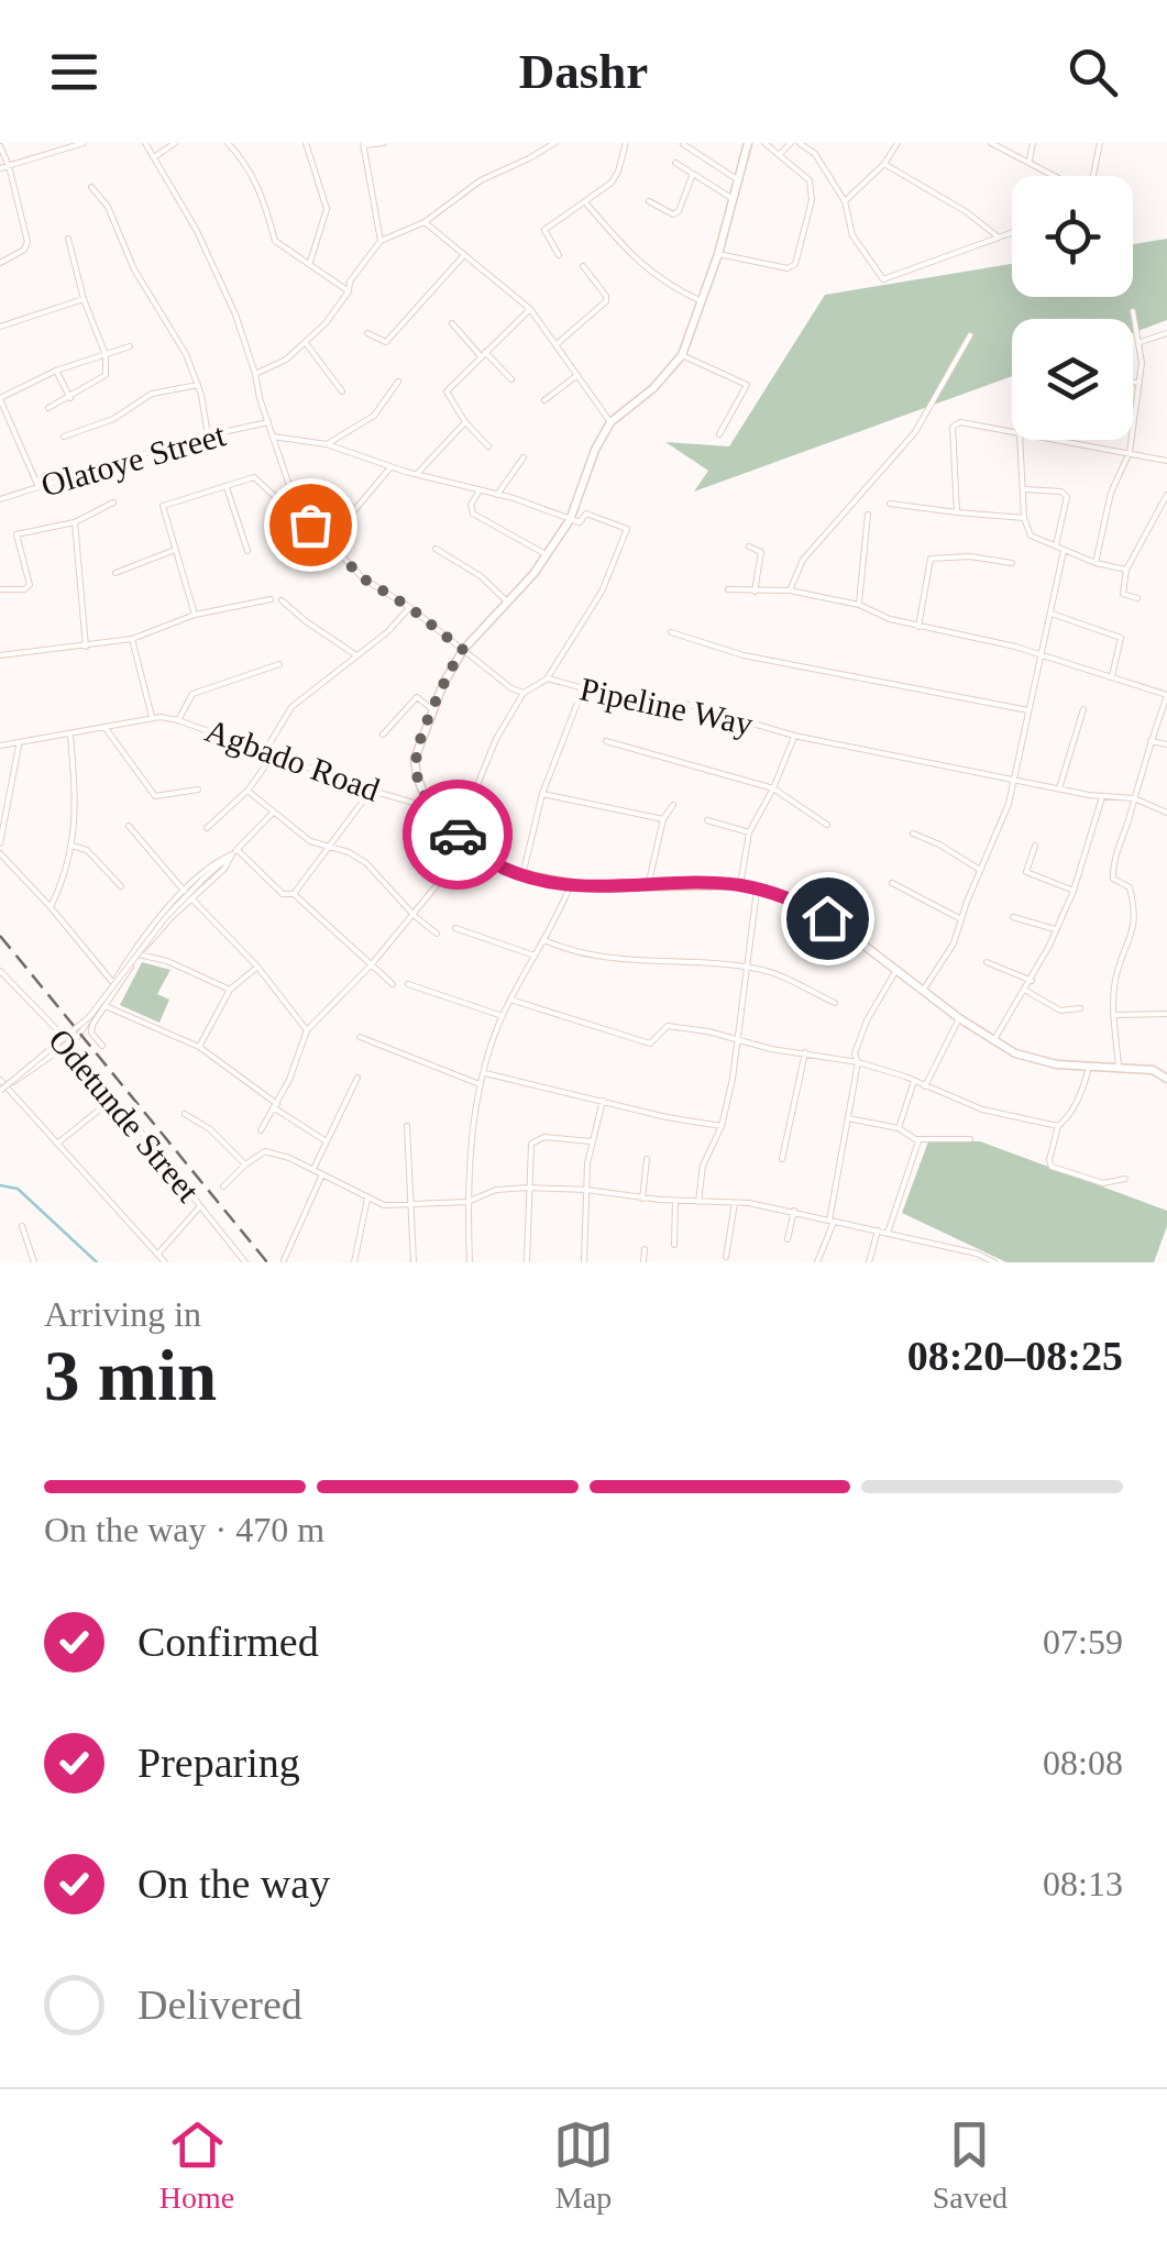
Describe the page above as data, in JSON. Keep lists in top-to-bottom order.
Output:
{
  "streets": {
    "main road": ["Agbado Road"],
    "street": ["Olatoye Street", "Pipeline Way", "Odetunde Street"]
  },
  "page": {
    "header": "Dashr",
    "heading": ["3 min", "Arriving in", "08:20–08:25"],
    "bar": "On the way · 470 m",
    "list": [
      ["Confirmed", "07:59"],
      ["Preparing", "08:08"],
      ["On the way", "08:13"],
      "Delivered"
    ],
    "tabs": ["Home", "Map", "Saved"]
  }
}
